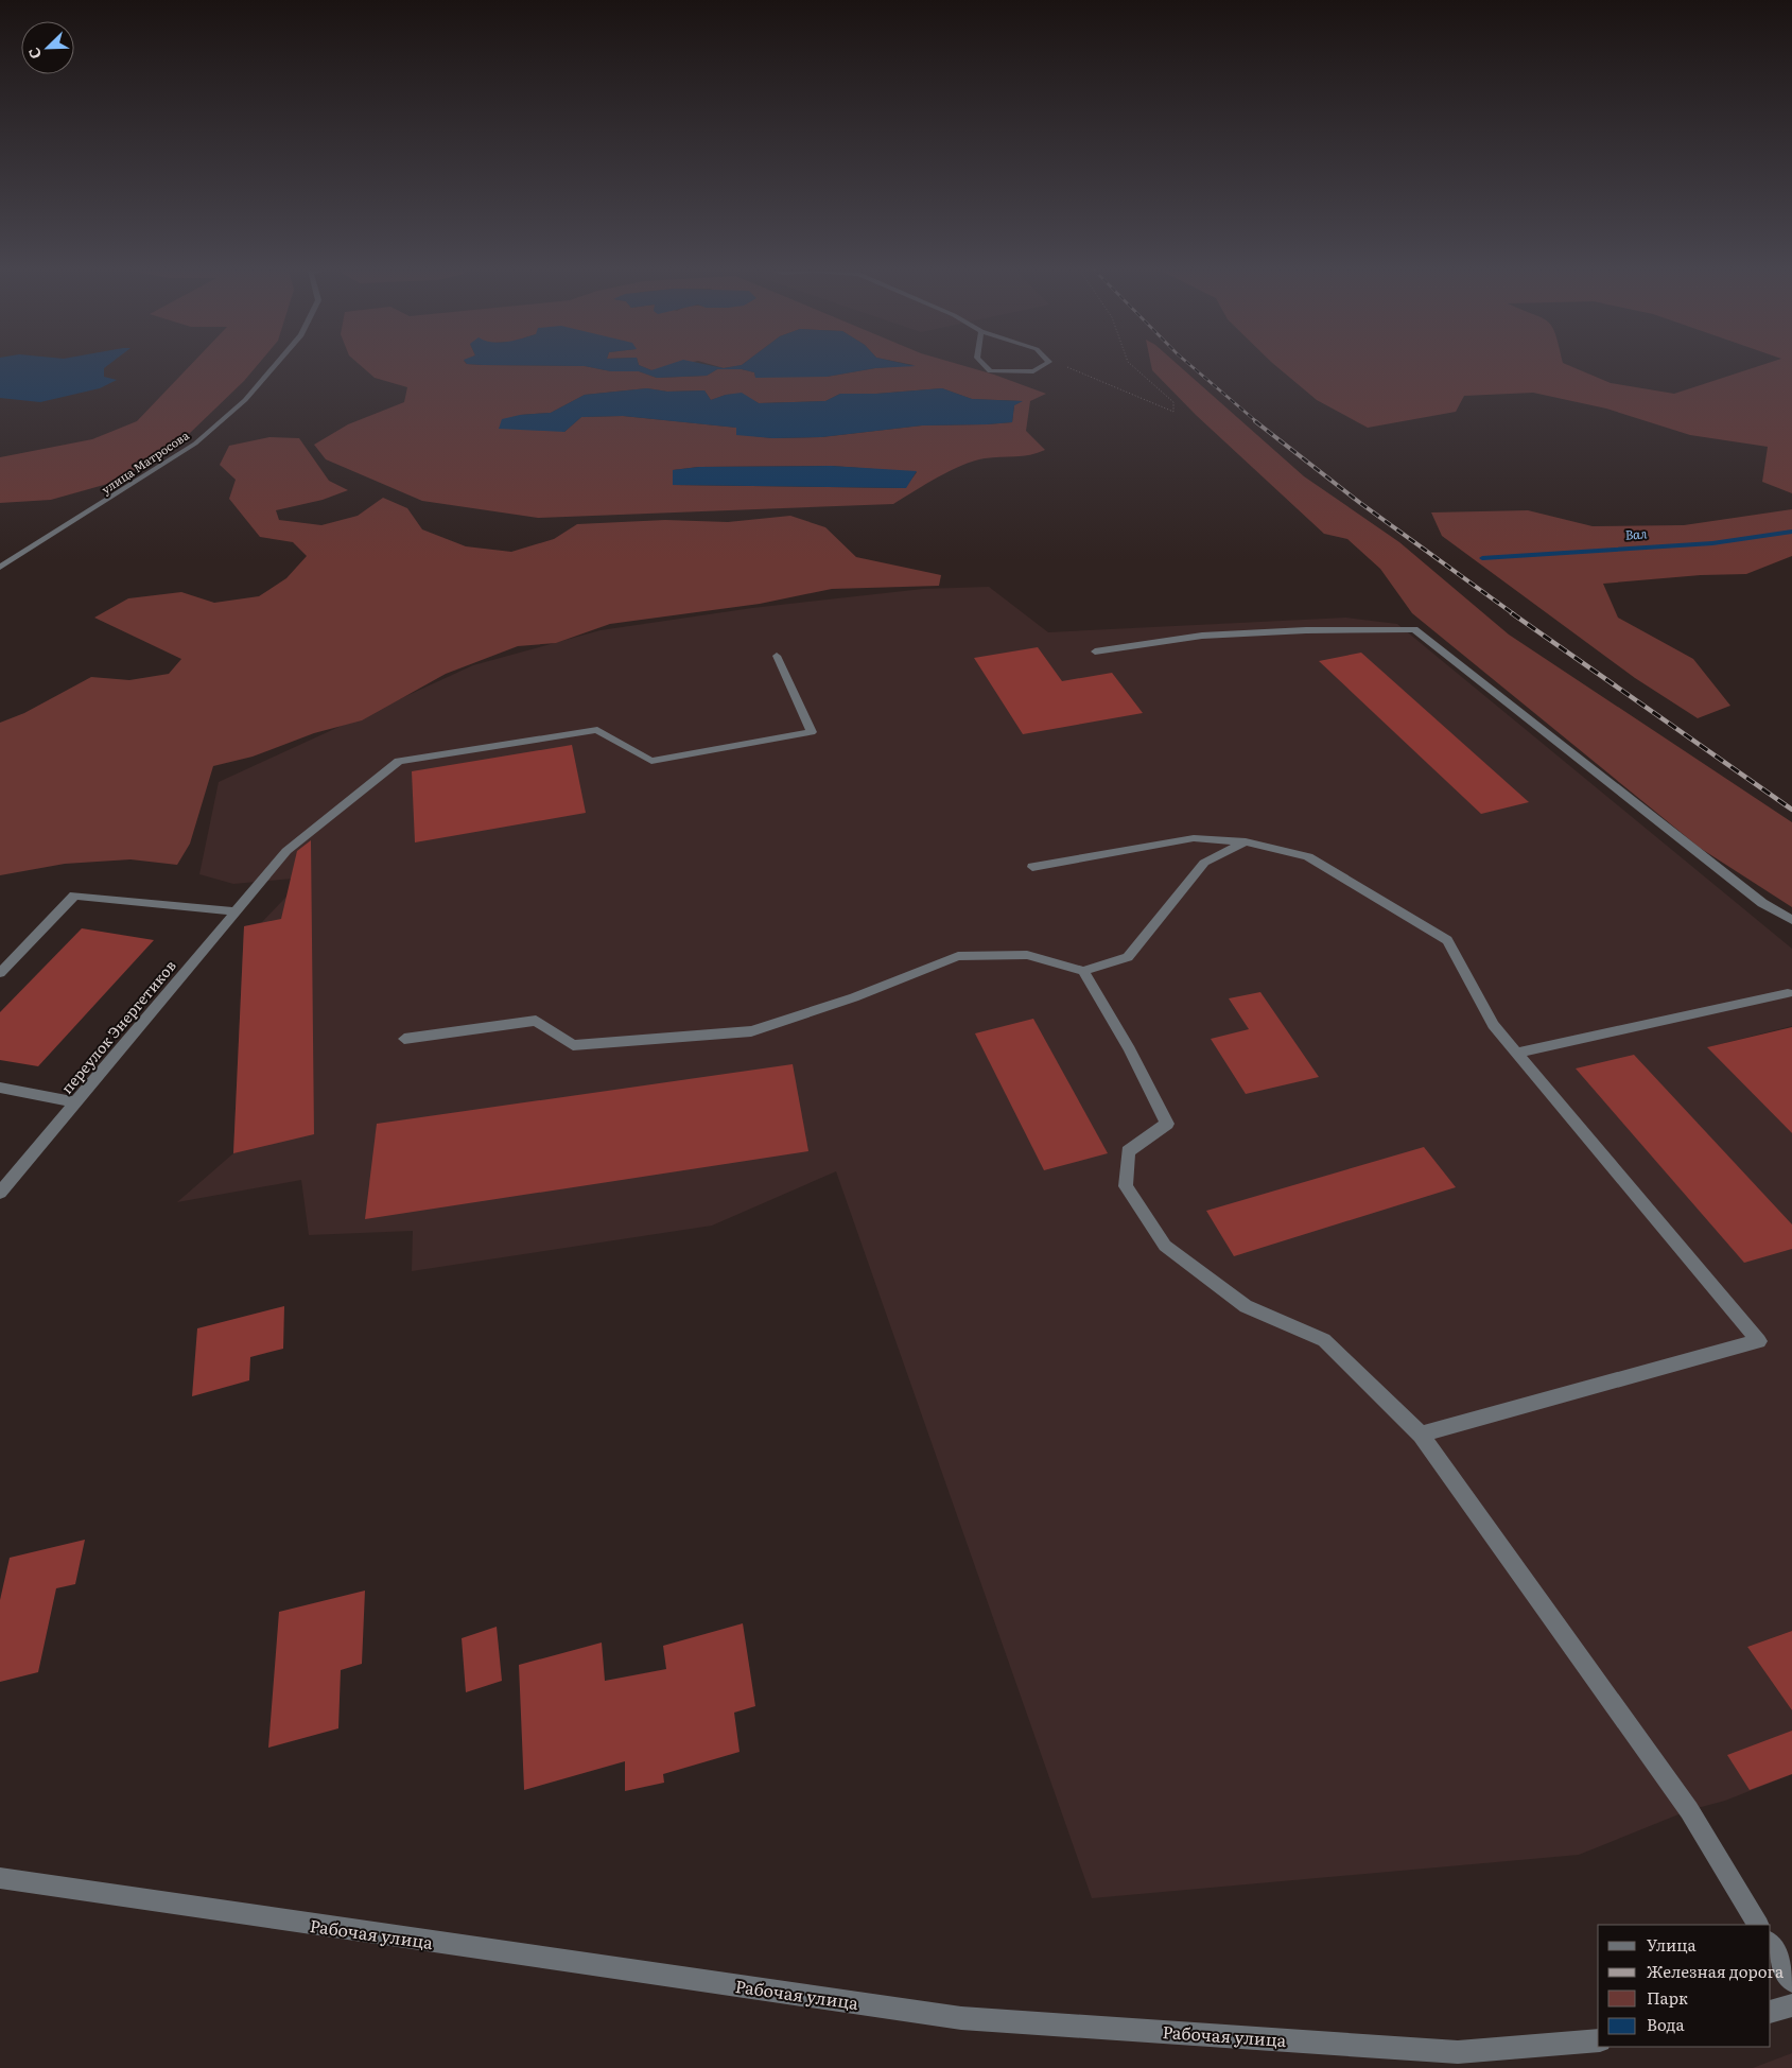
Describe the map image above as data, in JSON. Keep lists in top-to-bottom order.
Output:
{
  "streets": {
    "street": ["улица Матросова", "переулок Энергетиков", "Рабочая улица"]
  },
  "water": ["Вал"],
  "legend": [
    "Улица",
    "Железная дорога",
    "Парк",
    "Вода"
  ],
  "north": "bottom left"
}
